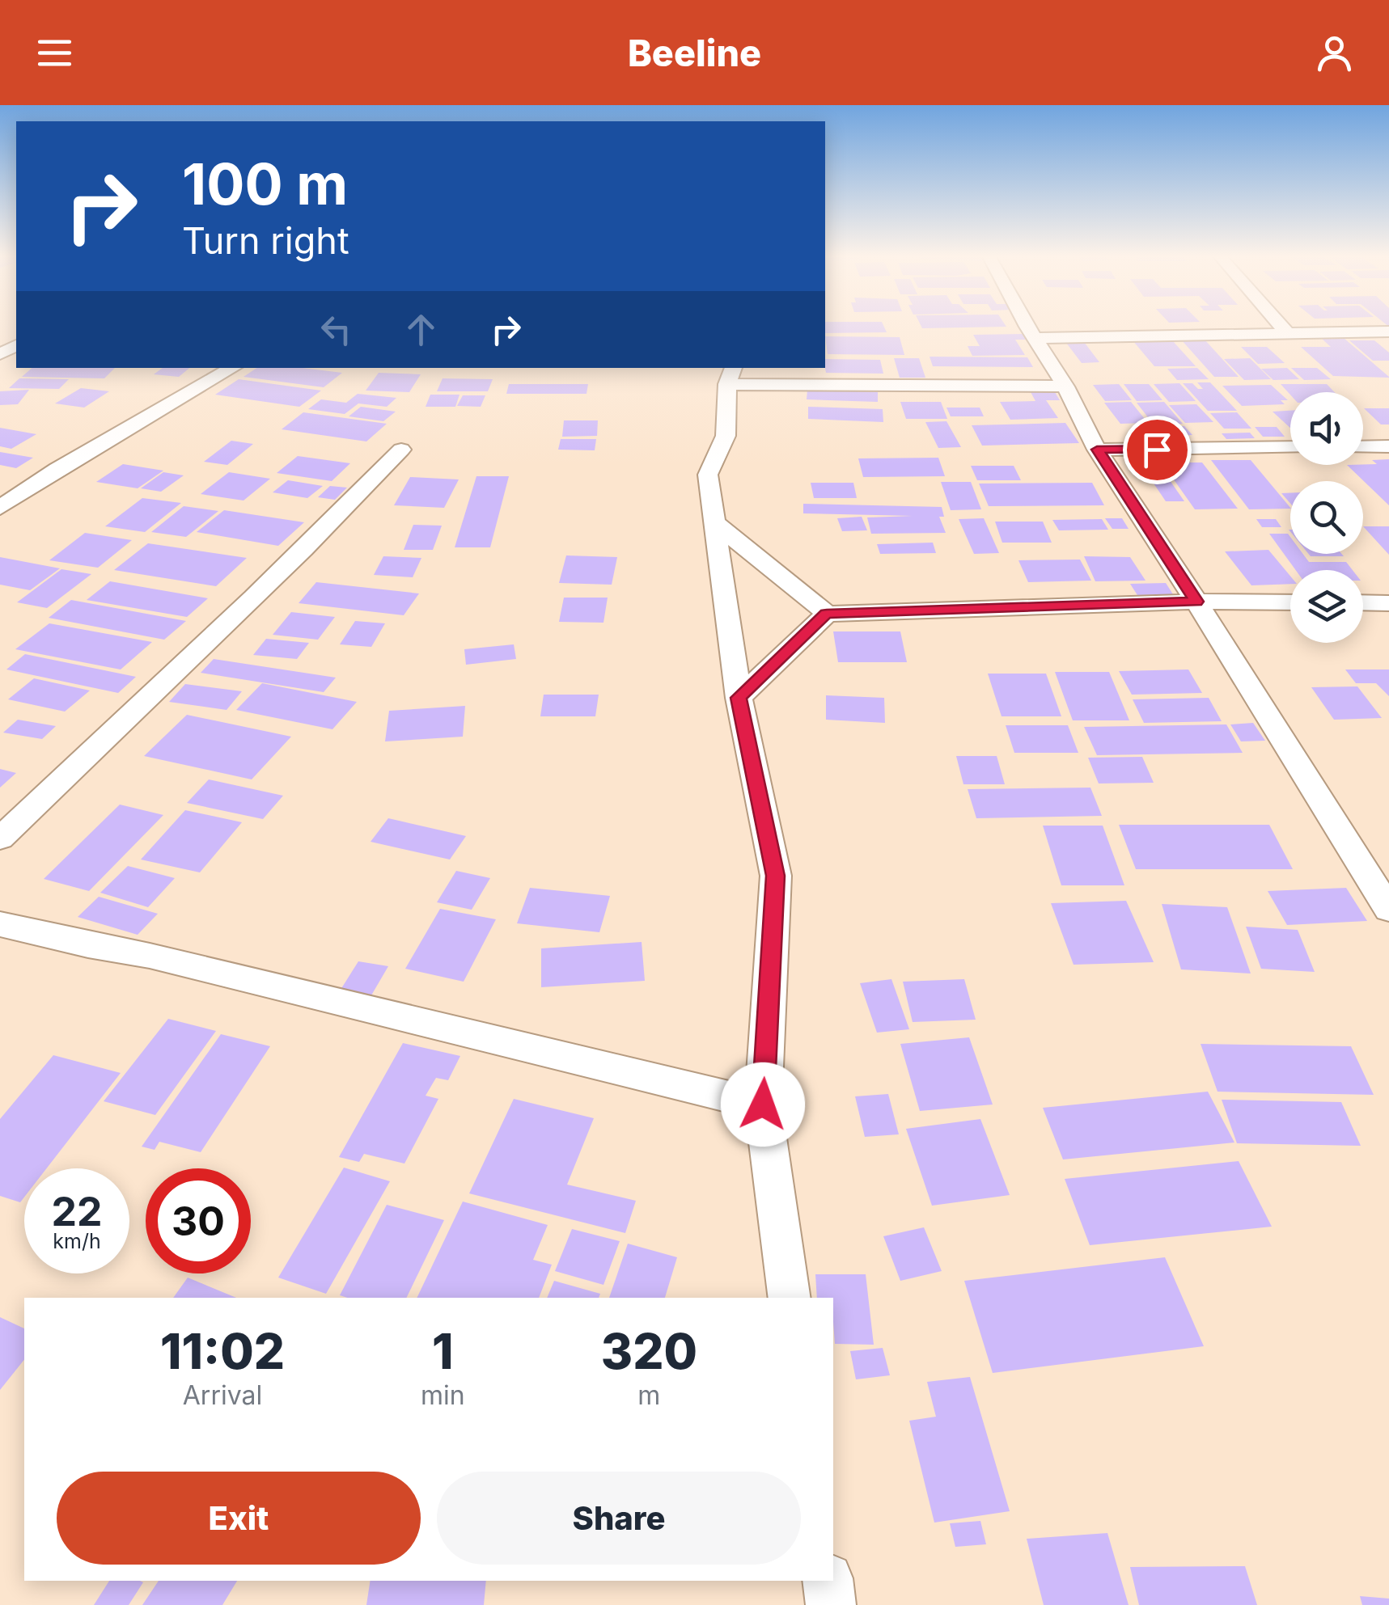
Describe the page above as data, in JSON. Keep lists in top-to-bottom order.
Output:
{
  "page": {
    "header": "Beeline",
    "turn": ["100 m", "Turn right"],
    "speed": "22 km/h",
    "limit": "30",
    "eta": [
      "11:02",
      "Arrival",
      "1",
      "min",
      "320",
      "m"
    ],
    "buttons": ["Exit", "Share"]
  }
}
